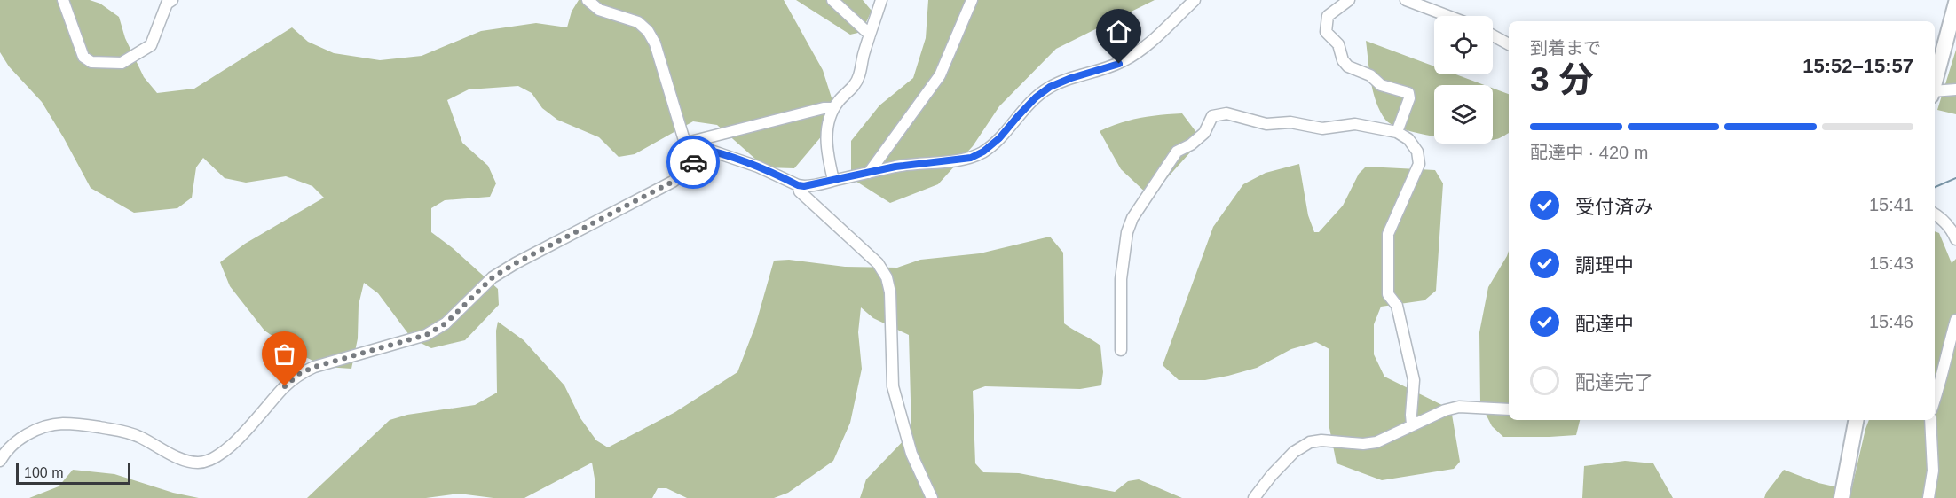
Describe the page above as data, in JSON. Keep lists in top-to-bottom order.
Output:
{
  "scale_bar": "100 m",
  "page": {
    "heading": ["3 分", "到着まで", "15:52–15:57"],
    "bar": "配達中 · 420 m",
    "list": [
      ["受付済み", "15:41"],
      ["調理中", "15:43"],
      ["配達中", "15:46"],
      "配達完了"
    ],
    "scale": "100 m"
  }
}
